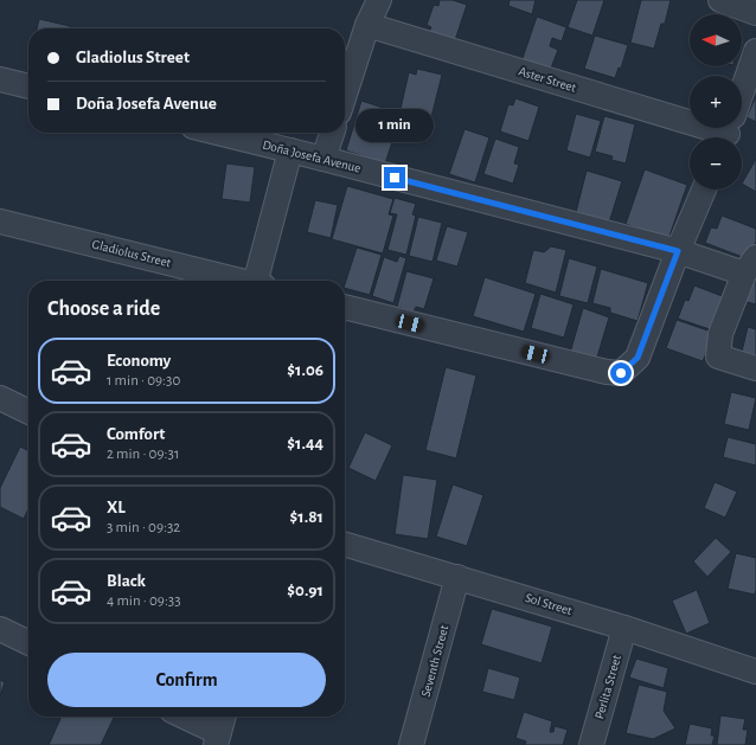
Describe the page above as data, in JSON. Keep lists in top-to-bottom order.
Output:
{
  "streets": {
    "street": [
      "Aster Street",
      "Doña Josefa Avenue",
      "Gladiolus Street",
      "Sol Street",
      "Seventh Street",
      "Perlita Street"
    ]
  },
  "crossings": [
    ["Sol Street", "Seventh Street"],
    ["Sol Street", "Perlita Street"]
  ],
  "north": "left",
  "page": {
    "map_buttons": ["+", "−"],
    "banner": ["Gladiolus Street", "Doña Josefa Avenue"],
    "bubble": "1 min",
    "heading": "Choose a ride",
    "list": [
      {
        "name": "Economy",
        "note": "1 min · 09:30",
        "value": "$1.06"
      },
      {
        "name": "Comfort",
        "note": "2 min · 09:31",
        "value": "$1.44"
      },
      {
        "name": "XL",
        "note": "3 min · 09:32",
        "value": "$1.81"
      },
      {
        "name": "Black",
        "note": "4 min · 09:33",
        "value": "$0.91"
      }
    ],
    "buttons": "Confirm"
  }
}
